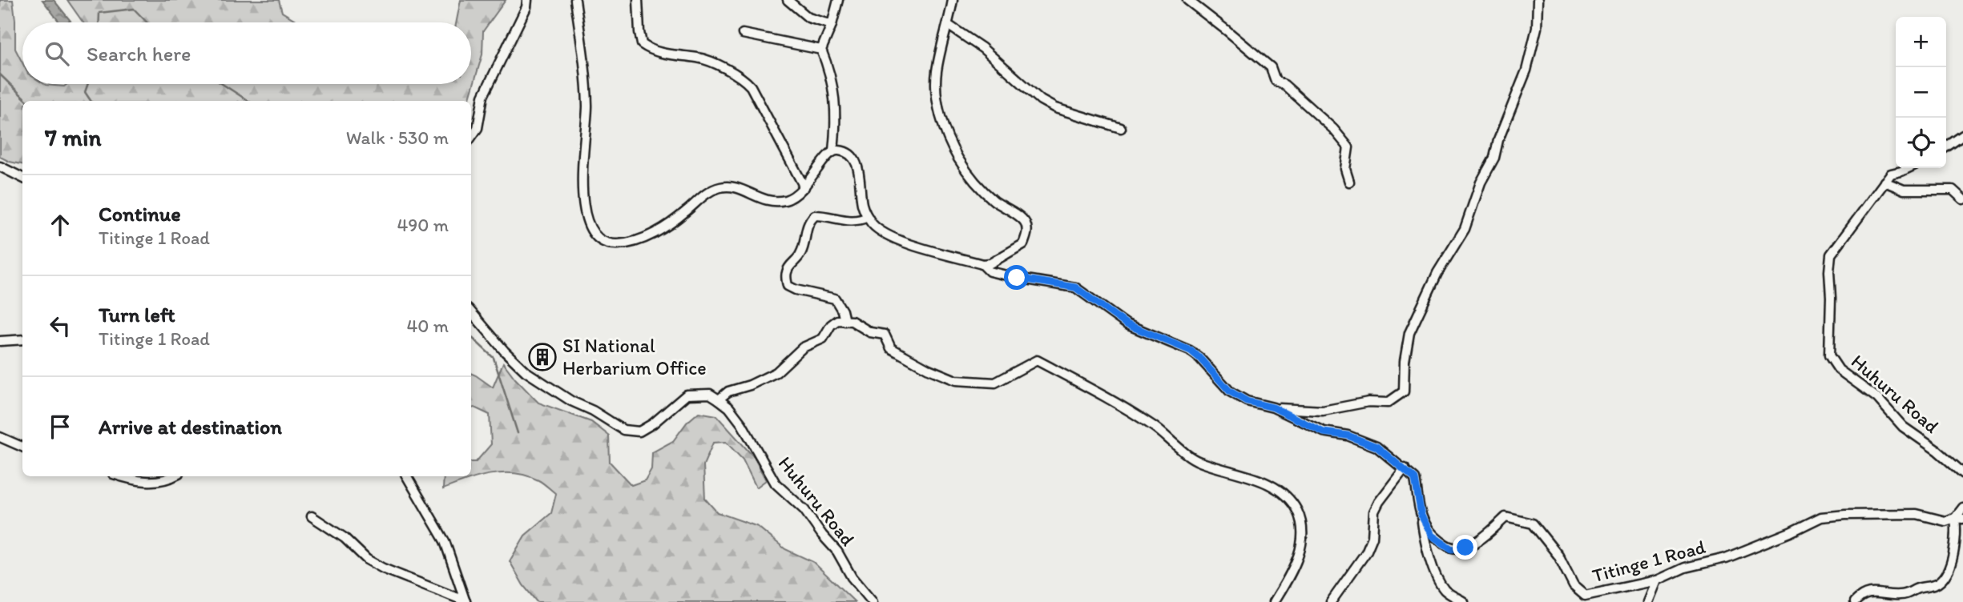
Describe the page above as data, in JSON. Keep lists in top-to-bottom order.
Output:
{
  "streets": {
    "street": ["Huhuru Road", "Titinge 1 Road"]
  },
  "places": {
    "building": ["SI National Herbarium Office"]
  },
  "page": {
    "map_buttons": ["+", "−"],
    "search": "Search here",
    "heading": ["7 min", "Walk · 530 m"],
    "list": [
      ["Continue", "Titinge 1 Road", "490 m"],
      ["Turn left", "Titinge 1 Road", "40 m"],
      "Arrive at destination"
    ]
  }
}
